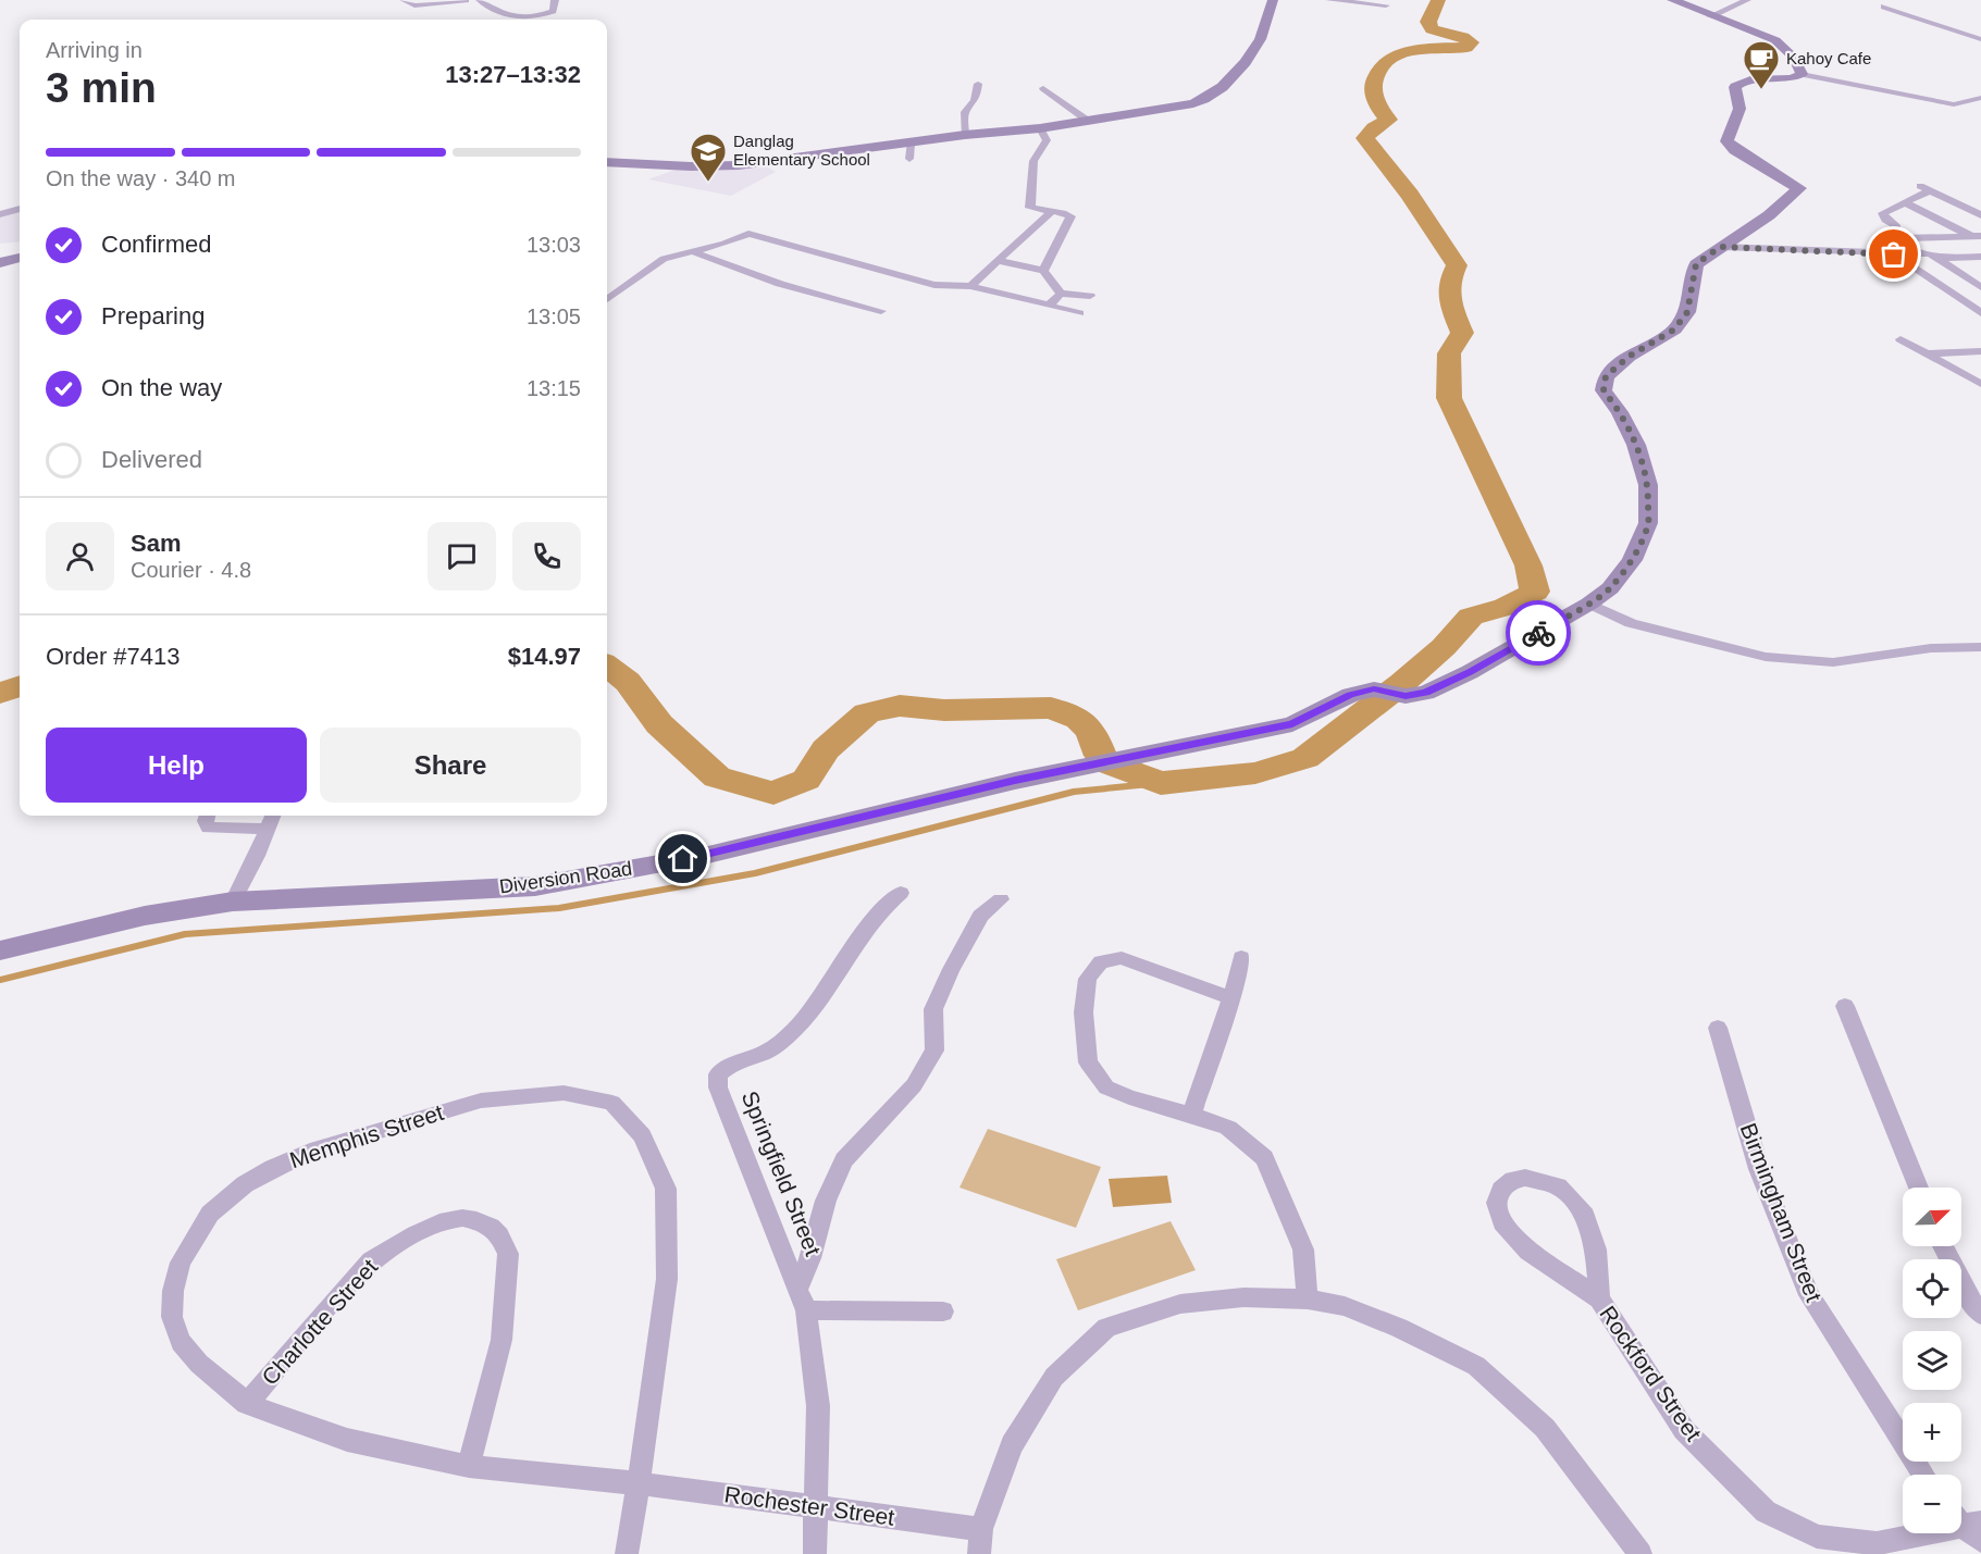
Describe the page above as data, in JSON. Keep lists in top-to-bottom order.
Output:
{
  "streets": {
    "street": [
      "Diversion Road",
      "Memphis Street",
      "Springfield Street",
      "Birmingham Street",
      "Charlotte Street",
      "Rockford Street",
      "Rochester Street"
    ]
  },
  "crossings": [
    ["Memphis Street", "Charlotte Street"],
    ["Memphis Street", "Rochester Street"],
    ["Springfield Street", "Rochester Street"]
  ],
  "places": {
    "cafe": ["Kahoy Cafe"],
    "school or university": ["Danglag Elementary School"]
  },
  "north": "top right",
  "page": {
    "heading": ["3 min", "Arriving in", "13:27–13:32"],
    "panel": [
      "Sam",
      "Courier · 4.8",
      "Order #7413",
      "$14.97"
    ],
    "bar": "On the way · 340 m",
    "list": [
      ["Confirmed", "13:03"],
      ["Preparing", "13:05"],
      ["On the way", "13:15"],
      "Delivered"
    ],
    "buttons": ["Help", "Share"],
    "map_buttons": ["+", "−"]
  }
}
